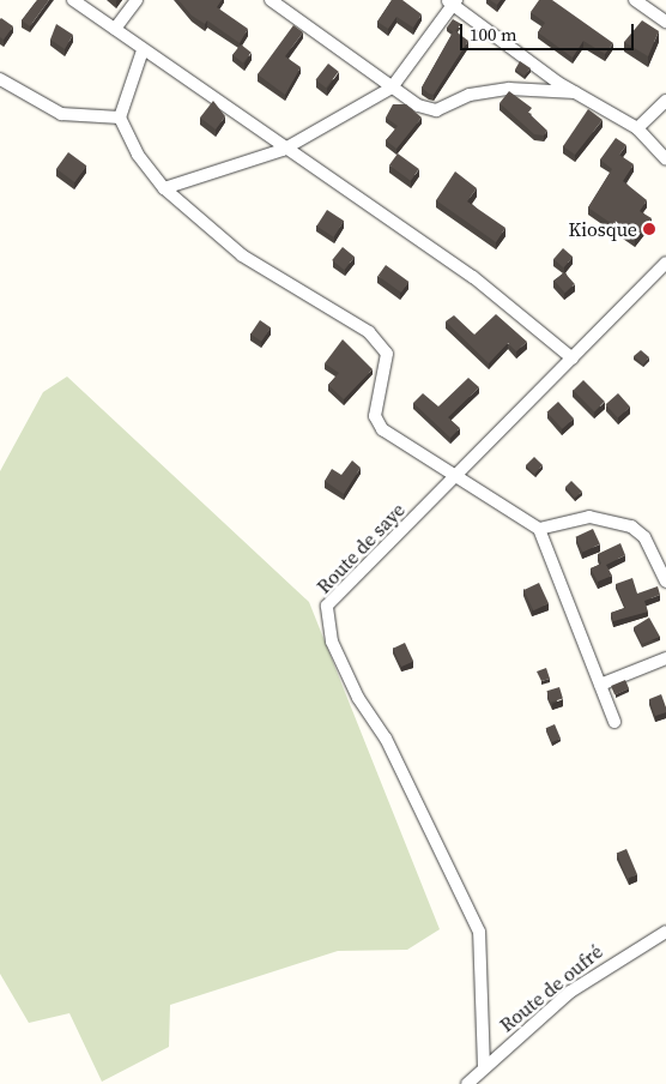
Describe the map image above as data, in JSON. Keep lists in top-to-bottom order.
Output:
{
  "streets": {
    "street": ["Route de saye", "Route de oufré"]
  },
  "crossings": [
    ["Route de saye", "Route de oufré"]
  ],
  "places": ["Kiosque"],
  "scale_bar": "100 m"
}
